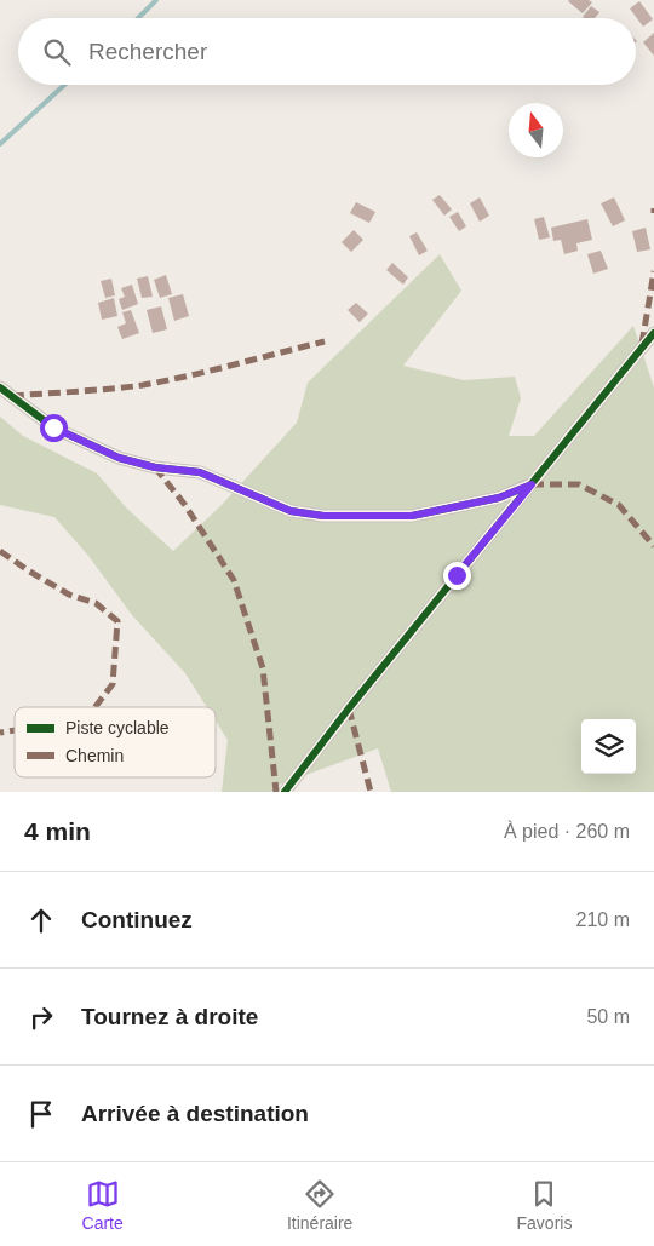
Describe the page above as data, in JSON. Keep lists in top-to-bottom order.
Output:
{
  "legend": ["Piste cyclable", "Chemin"],
  "north": "top",
  "page": {
    "search": "Rechercher",
    "heading": ["4 min", "À pied · 260 m"],
    "list": [
      ["Continuez", "210 m"],
      ["Tournez à droite", "50 m"],
      "Arrivée à destination"
    ],
    "nav": ["Carte", "Itinéraire", "Favoris"]
  }
}
